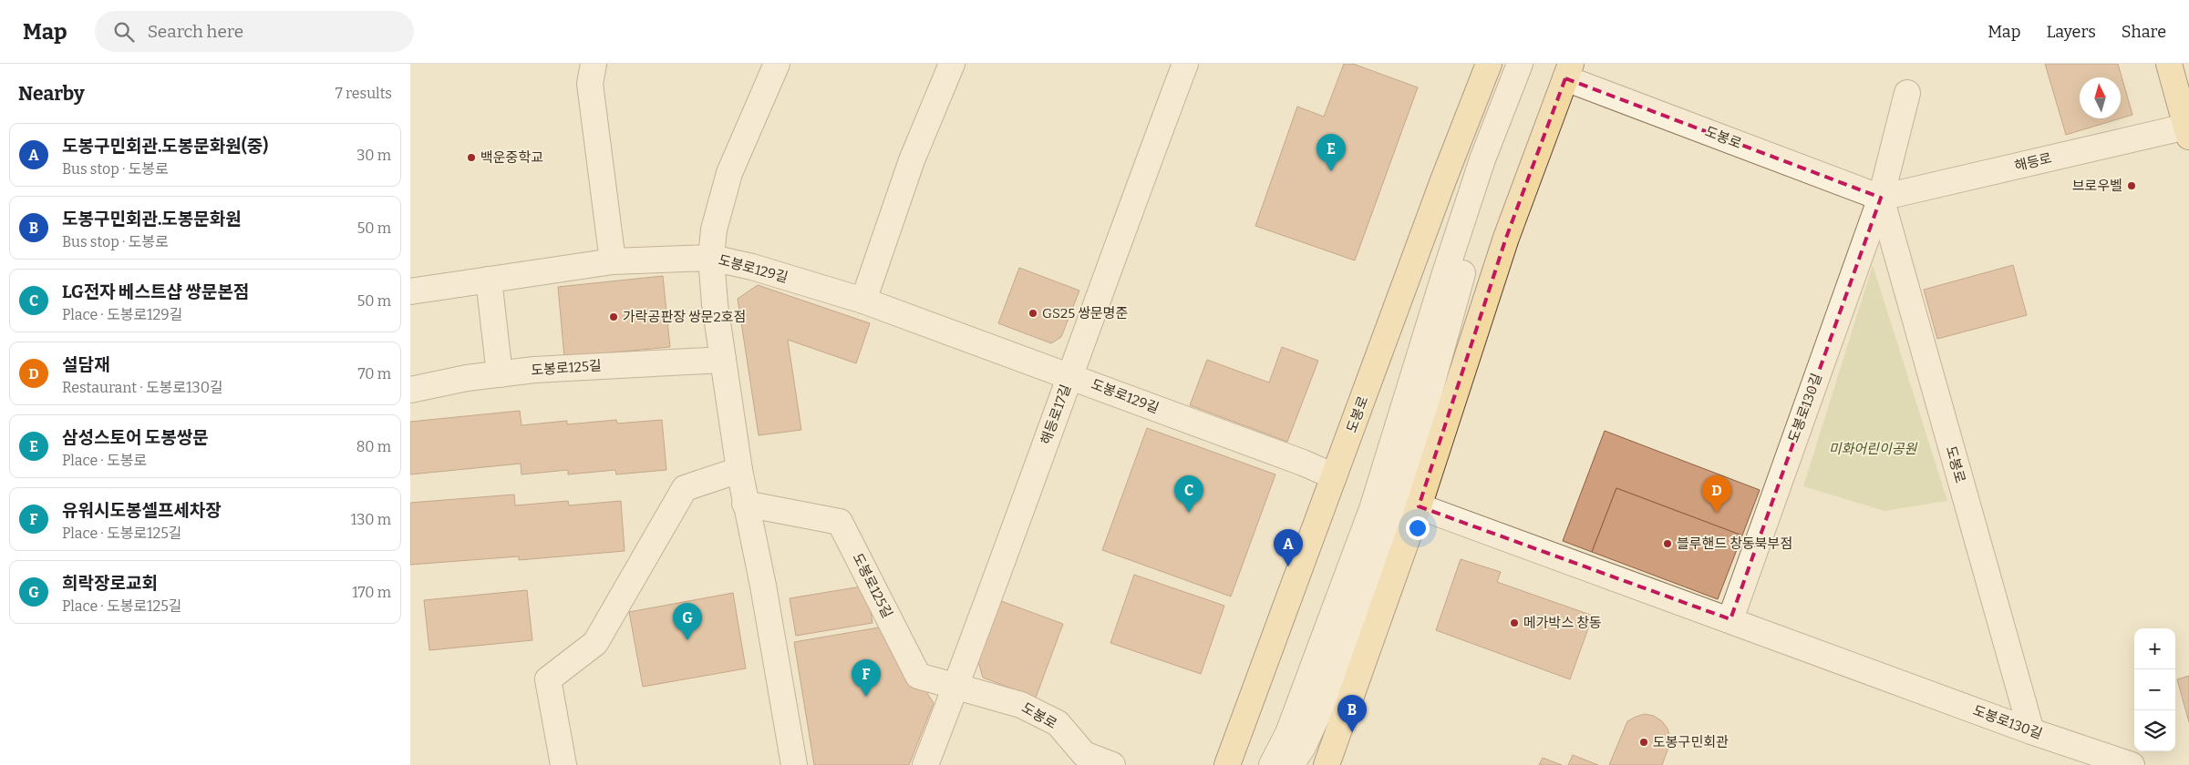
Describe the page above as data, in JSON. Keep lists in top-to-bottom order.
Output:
{
  "streets": {
    "main road": ["도봉로", "해등로"],
    "street": [
      "도봉로129길",
      "도봉로125길",
      "도봉로130길",
      "해등로17길"
    ]
  },
  "crossings": [
    ["도봉로", "해등로"],
    ["도봉로", "도봉로129길"],
    ["도봉로", "도봉로125길"],
    ["도봉로", "도봉로130길"],
    ["도봉로", "해등로17길"],
    ["해등로", "도봉로130길"],
    ["도봉로129길", "해등로17길"],
    ["도봉로125길", "해등로17길"]
  ],
  "parks": ["미화어린이공원"],
  "places": [
    "백운중학교",
    "브로우벨",
    "GS25 쌍문명준",
    "가락공판장 쌍문2호점",
    "블루핸드 창동북부점",
    "메가박스 창동",
    "도봉구민회관"
  ],
  "north": "top",
  "page": {
    "header": "Map",
    "search": "Search here",
    "nav": ["Map", "Layers", "Share"],
    "heading": ["Nearby", "7 results"],
    "list": [
      {
        "mark": "A",
        "name": "도봉구민회관.도봉문화원(중)",
        "note": "Bus stop · 도봉로",
        "value": "30 m"
      },
      {
        "mark": "B",
        "name": "도봉구민회관.도봉문화원",
        "note": "Bus stop · 도봉로",
        "value": "50 m"
      },
      {
        "mark": "C",
        "name": "LG전자 베스트샵 쌍문본점",
        "note": "Place · 도봉로129길",
        "value": "50 m"
      },
      {
        "mark": "D",
        "name": "설담재",
        "note": "Restaurant · 도봉로130길",
        "value": "70 m"
      },
      {
        "mark": "E",
        "name": "삼성스토어 도봉쌍문",
        "note": "Place · 도봉로",
        "value": "80 m"
      },
      {
        "mark": "F",
        "name": "유워시도봉셀프세차장",
        "note": "Place · 도봉로125길",
        "value": "130 m"
      },
      {
        "mark": "G",
        "name": "희락장로교회",
        "note": "Place · 도봉로125길",
        "value": "170 m"
      }
    ],
    "pins": [
      "E",
      "C",
      "D",
      "A",
      "G",
      "F",
      "B"
    ],
    "map_buttons": ["+", "−"]
  }
}
